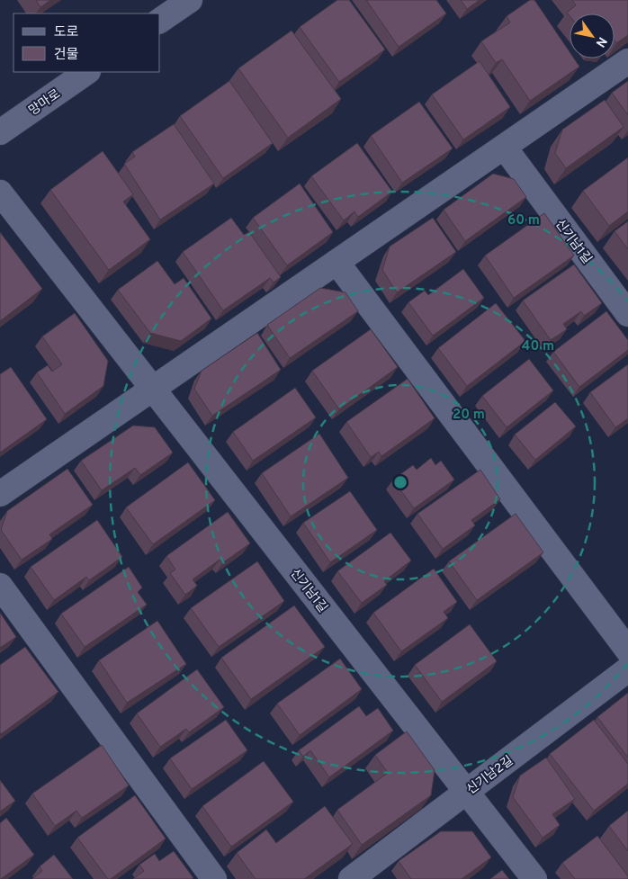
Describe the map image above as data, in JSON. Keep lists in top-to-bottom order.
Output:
{
  "streets": {
    "street": ["망마로", "신기남1길", "신기남2길"]
  },
  "crossings": [
    ["신기남1길", "신기남2길"]
  ],
  "legend": ["도로", "건물"],
  "north": "bottom right",
  "rings": ["60 m", "40 m", "20 m"]
}
